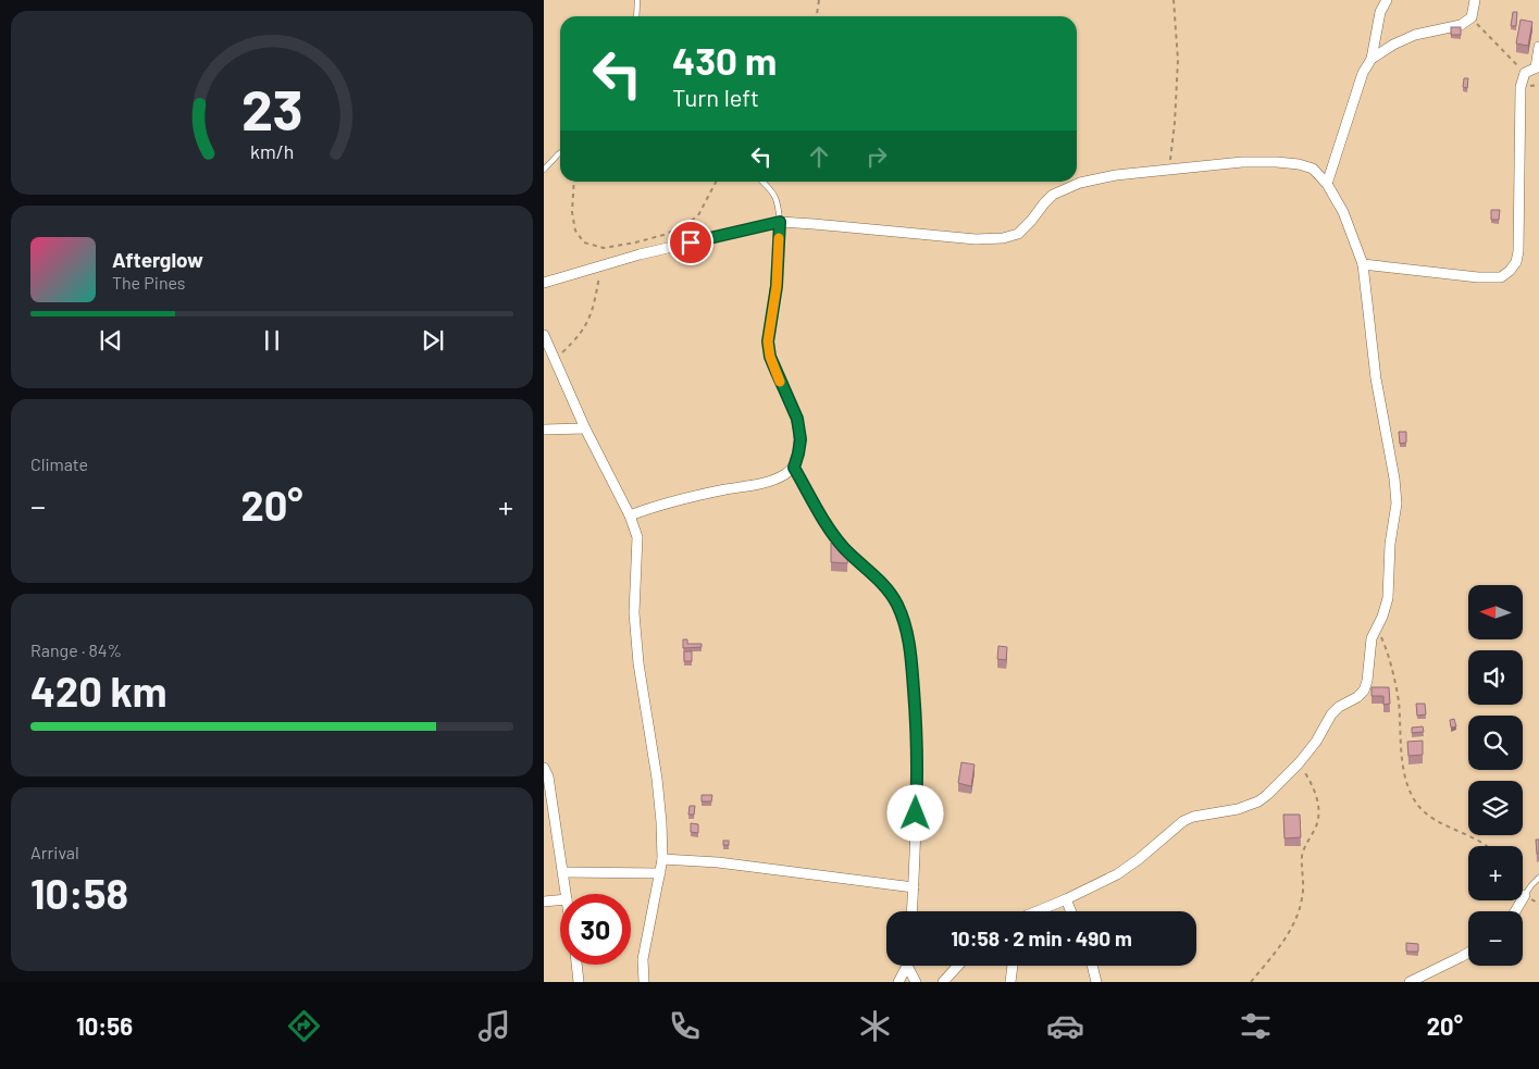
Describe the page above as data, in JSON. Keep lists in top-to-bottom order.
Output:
{
  "north": "left",
  "page": {
    "turn": ["430 m", "Turn left"],
    "song": ["Afterglow", "The Pines"],
    "tile": [
      "Climate",
      ["Range · 84%", "420 km"],
      ["Arrival", "10:58"]
    ],
    "heat": ["−", "20°", "+"],
    "map_buttons": ["+", "−"],
    "limit": "30",
    "trip": "10:58 · 2 min · 490 m",
    "tabs": ["10:56", "20°"],
    "gauge": ["23", "km/h"]
  }
}
